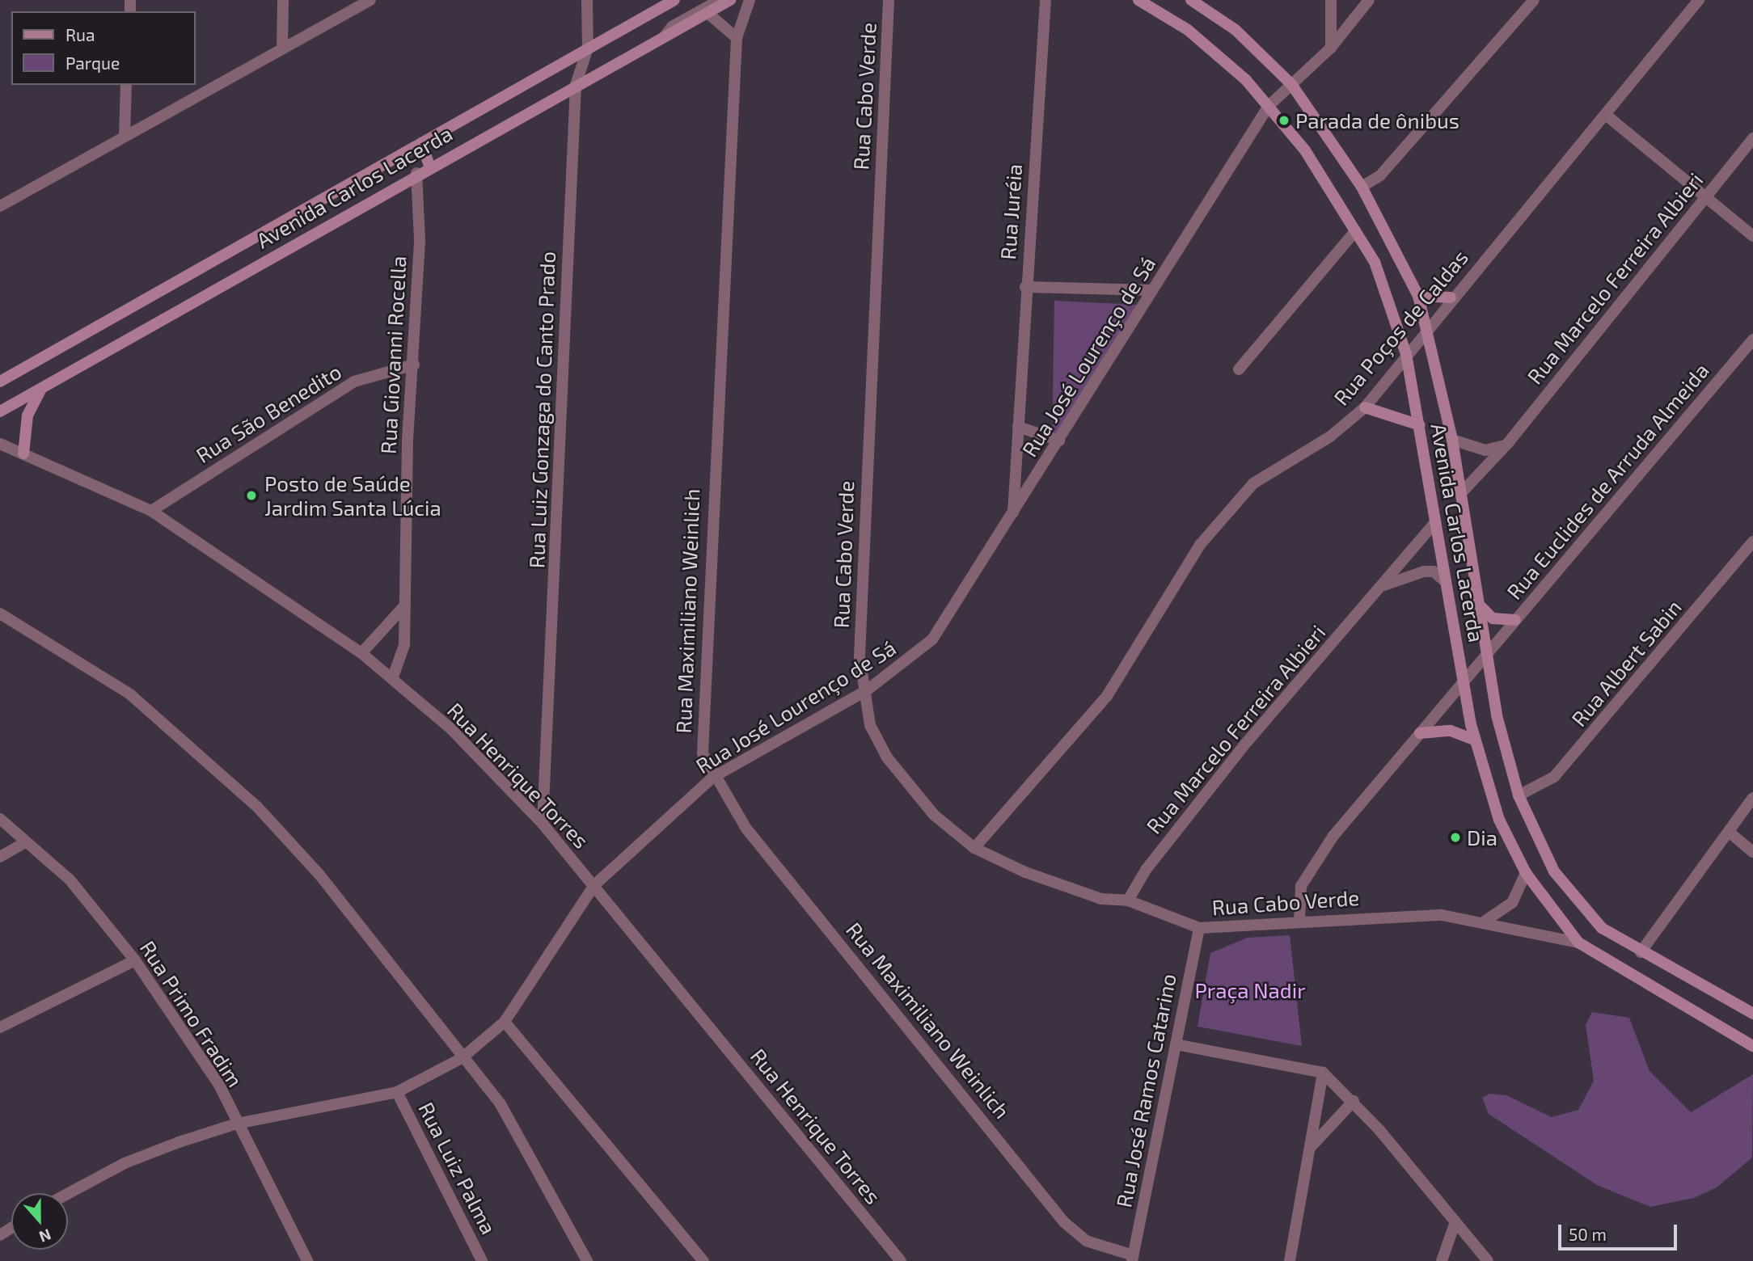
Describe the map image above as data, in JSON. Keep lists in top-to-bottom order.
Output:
{
  "streets": {
    "main road": ["Avenida Carlos Lacerda"],
    "street": [
      "Rua Cabo Verde",
      "Rua Juréia",
      "Rua Marcelo Ferreira Albieri",
      "Rua Poços de Caldas",
      "Rua Giovanni Rocella",
      "Rua José Lourenço de Sá",
      "Rua Luiz Gonzaga do Canto Prado",
      "Rua São Benedito",
      "Rua Euclides de Arruda Almeida",
      "Rua Maximiliano Weinlich",
      "Rua Albert Sabin",
      "Rua Henrique Torres",
      "Rua Primo Fradim",
      "Rua José Ramos Catarino",
      "Rua Luiz Palma"
    ]
  },
  "crossings": [
    ["Rua Cabo Verde", "Avenida Carlos Lacerda"],
    ["Rua Cabo Verde", "Rua Marcelo Ferreira Albieri"],
    ["Rua Cabo Verde", "Rua Poços de Caldas"],
    ["Rua Cabo Verde", "Rua José Lourenço de Sá"],
    ["Rua Cabo Verde", "Rua Euclides de Arruda Almeida"],
    ["Rua Cabo Verde", "Rua José Ramos Catarino"],
    ["Avenida Carlos Lacerda", "Rua Marcelo Ferreira Albieri"],
    ["Avenida Carlos Lacerda", "Rua Poços de Caldas"],
    ["Avenida Carlos Lacerda", "Rua Giovanni Rocella"],
    ["Avenida Carlos Lacerda", "Rua José Lourenço de Sá"],
    ["Avenida Carlos Lacerda", "Rua Luiz Gonzaga do Canto Prado"],
    ["Avenida Carlos Lacerda", "Rua Euclides de Arruda Almeida"],
    ["Avenida Carlos Lacerda", "Rua Albert Sabin"],
    ["Rua Juréia", "Rua José Lourenço de Sá"],
    ["Rua Giovanni Rocella", "Rua São Benedito"],
    ["Rua Giovanni Rocella", "Rua Henrique Torres"],
    ["Rua José Lourenço de Sá", "Rua Maximiliano Weinlich"],
    ["Rua José Lourenço de Sá", "Rua Henrique Torres"],
    ["Rua José Lourenço de Sá", "Rua Primo Fradim"],
    ["Rua José Lourenço de Sá", "Rua Luiz Palma"],
    ["Rua Luiz Gonzaga do Canto Prado", "Rua Henrique Torres"],
    ["Rua São Benedito", "Rua Henrique Torres"],
    ["Rua Maximiliano Weinlich", "Rua José Ramos Catarino"]
  ],
  "parks": ["Praça Nadir"],
  "places": ["Parada de ônibus", "Posto de Saúde Jardim Santa Lúcia", "Dia"],
  "legend": ["Rua", "Parque"],
  "scale_bar": "50 m",
  "north": "bottom"
}
